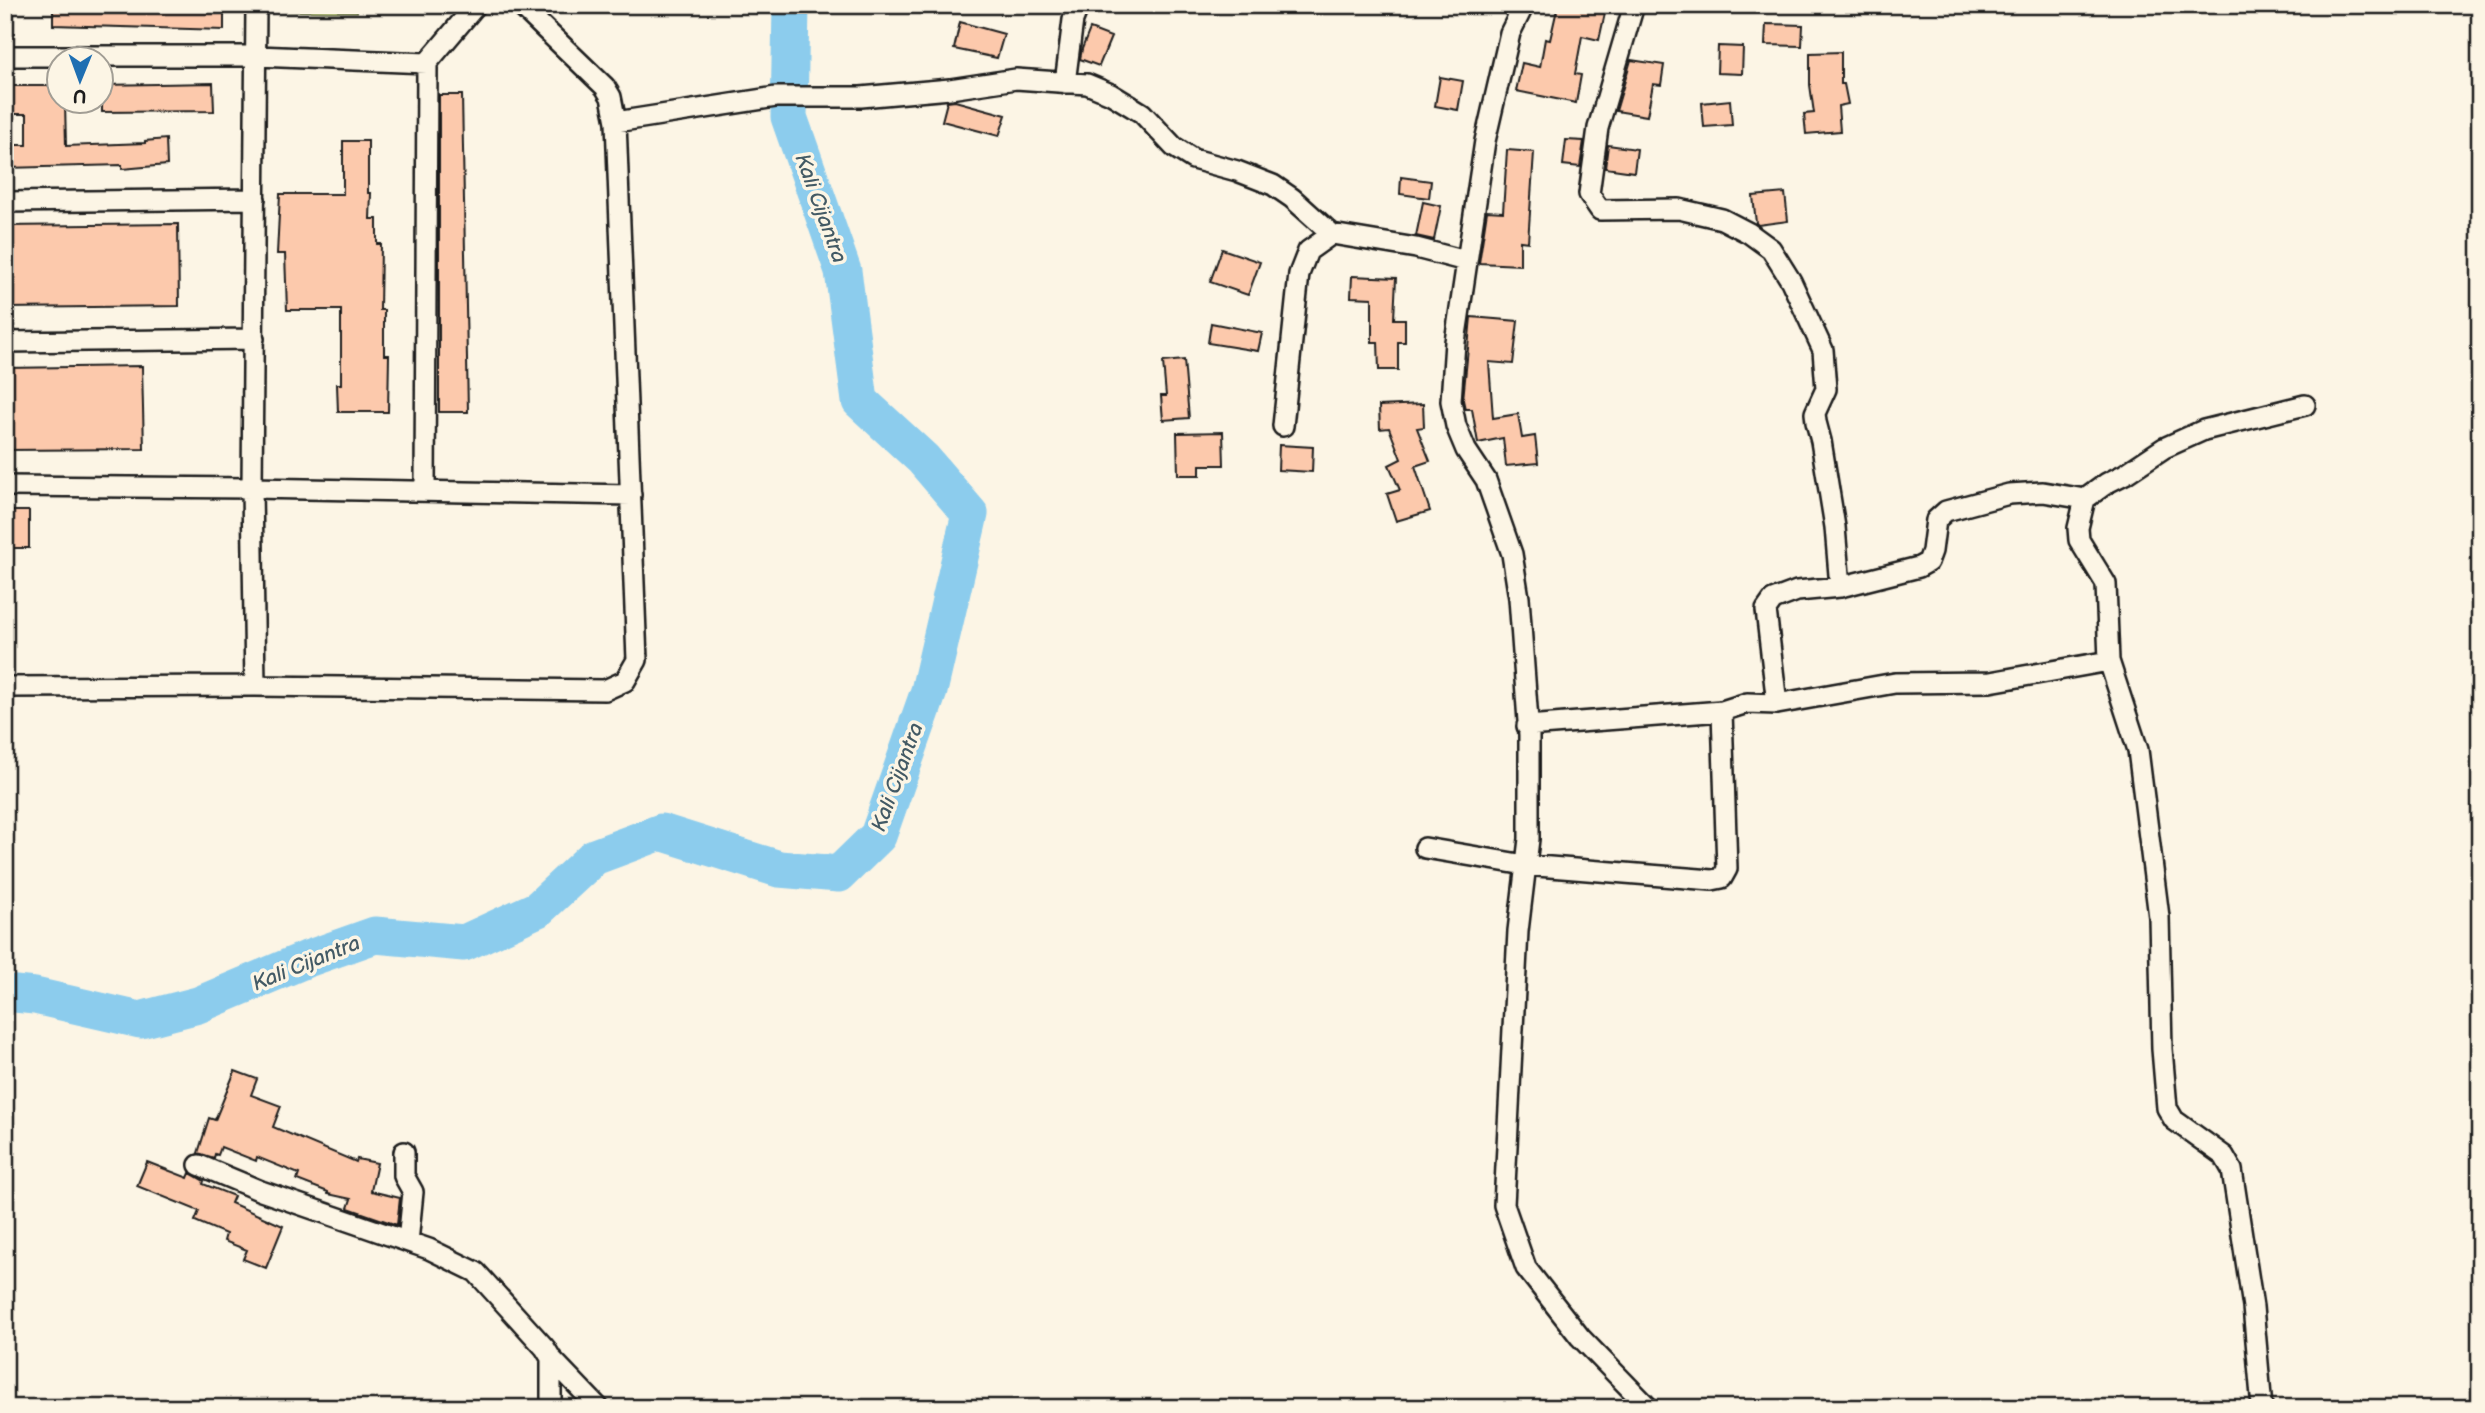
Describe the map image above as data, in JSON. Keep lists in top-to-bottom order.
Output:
{
  "water": ["Kali Cijantra"],
  "north": "bottom"
}
